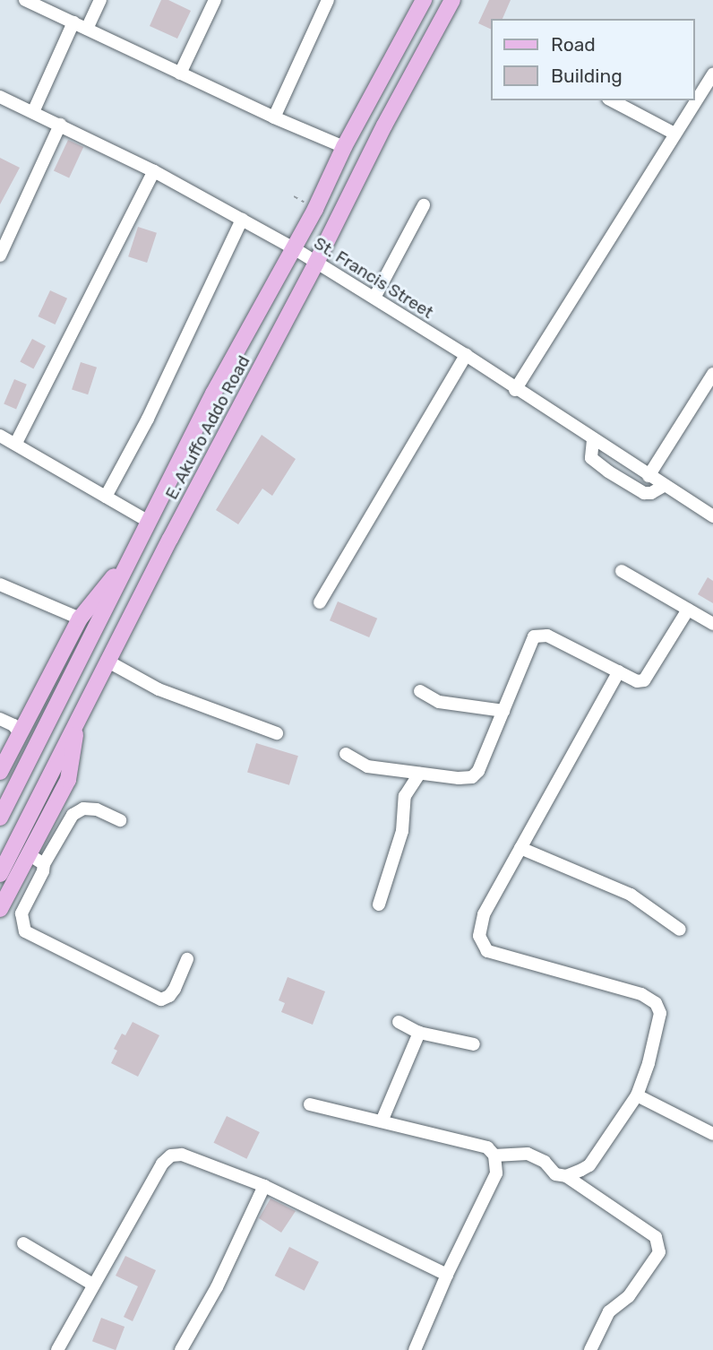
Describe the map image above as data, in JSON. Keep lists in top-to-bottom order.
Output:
{
  "streets": {
    "main road": ["E. Akuffo Addo Road"],
    "street": ["St. Francis Street"]
  },
  "crossings": [
    ["St. Francis Street", "E. Akuffo Addo Road"]
  ],
  "legend": ["Road", "Building"]
}
